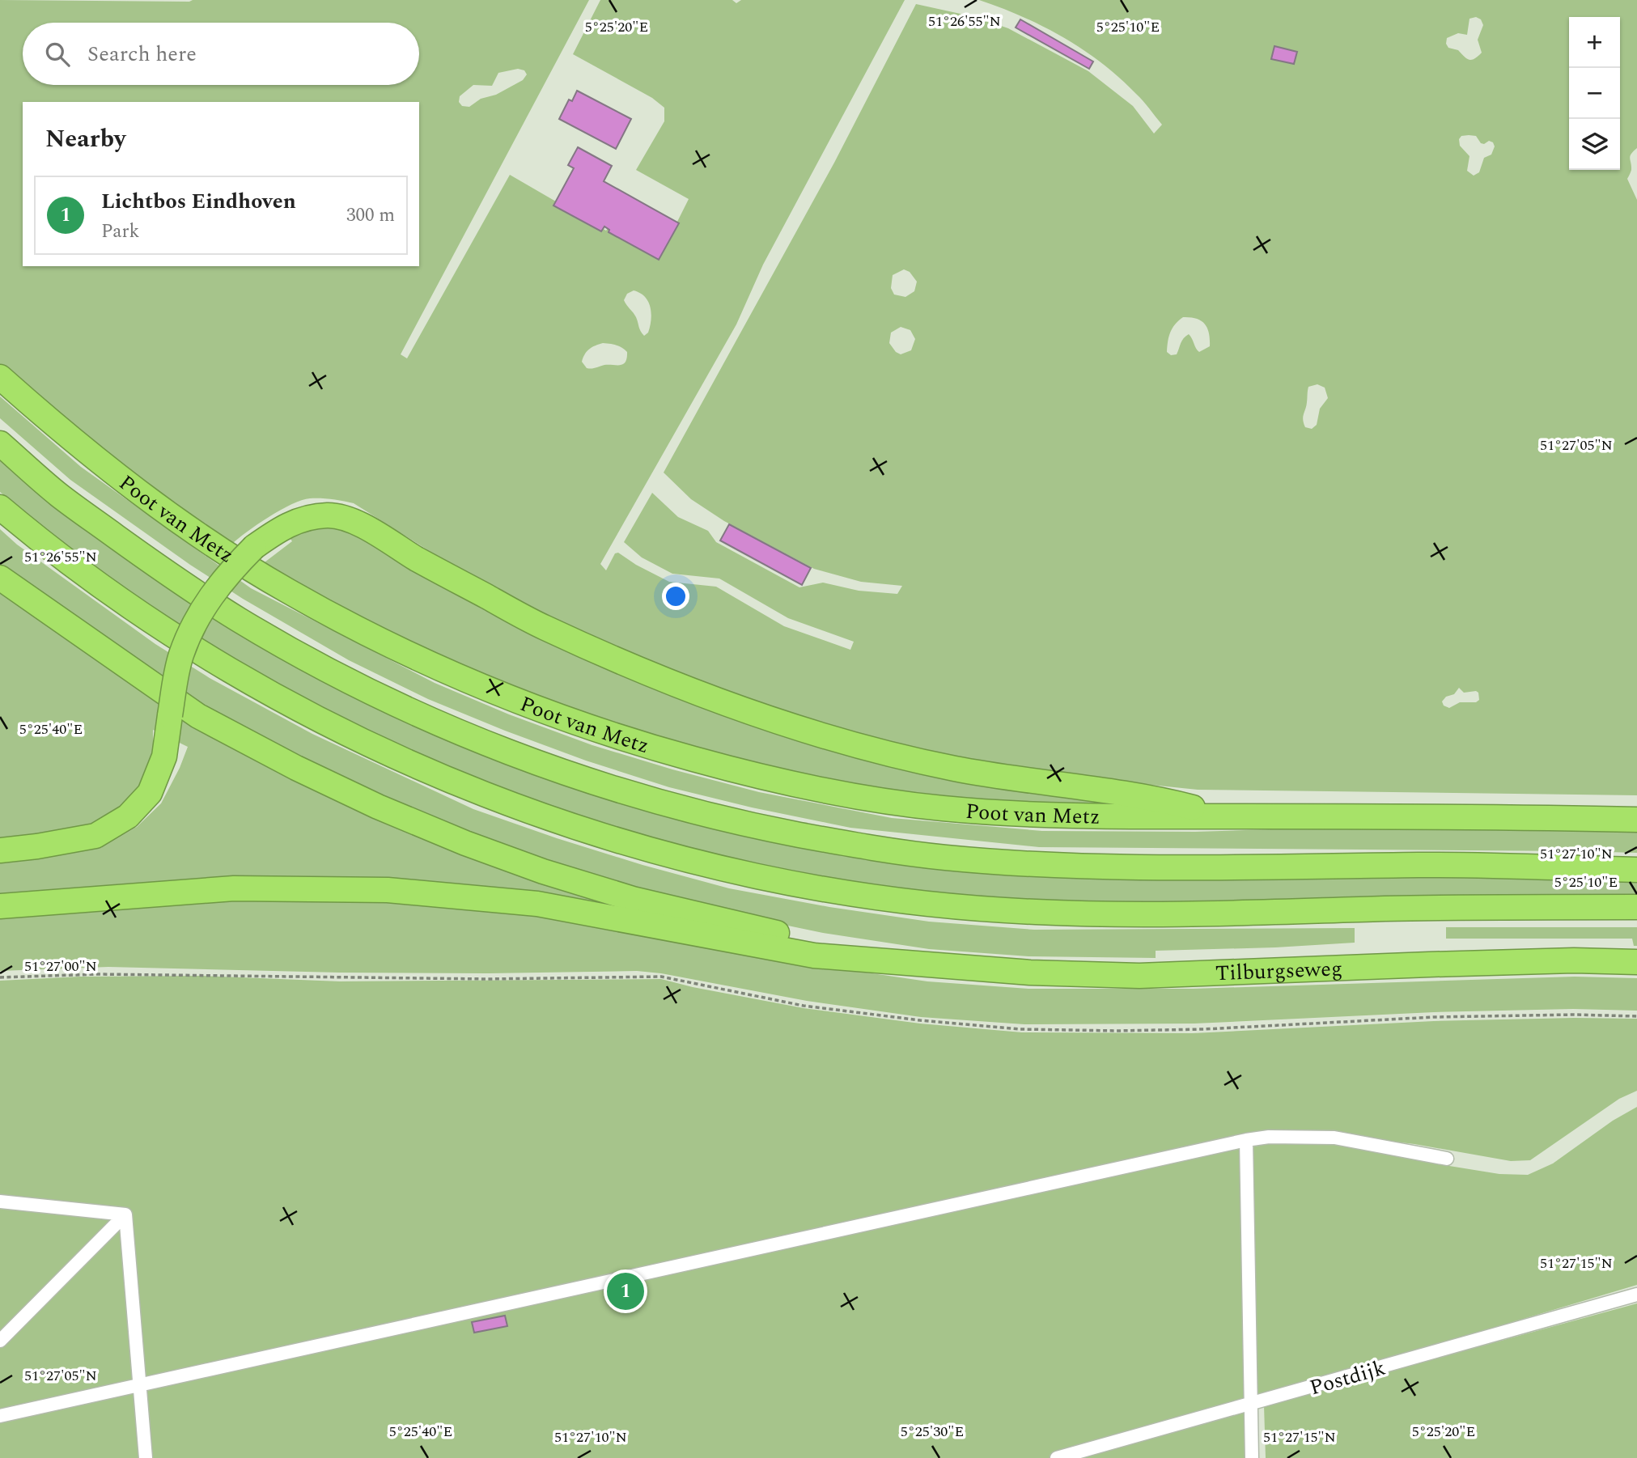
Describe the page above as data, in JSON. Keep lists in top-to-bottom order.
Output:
{
  "streets": {
    "highway": ["Poot van Metz", "Tilburgseweg"],
    "street": ["Postdijk"]
  },
  "page": {
    "map_buttons": ["+", "−"],
    "search": "Search here",
    "heading": "Nearby",
    "list": [
      {
        "mark": "1",
        "name": "Lichtbos Eindhoven",
        "note": "Park",
        "value": "300 m"
      }
    ],
    "pins": "1"
  },
  "coordinates": [
    "51°26'55\"N",
    "5°25'10\"E",
    "5°25'20\"E",
    "51°27'05\"N",
    "5°25'40\"E",
    "51°27'10\"N",
    "51°27'00\"N",
    "51°27'15\"N",
    "5°25'30\"E"
  ]
}
